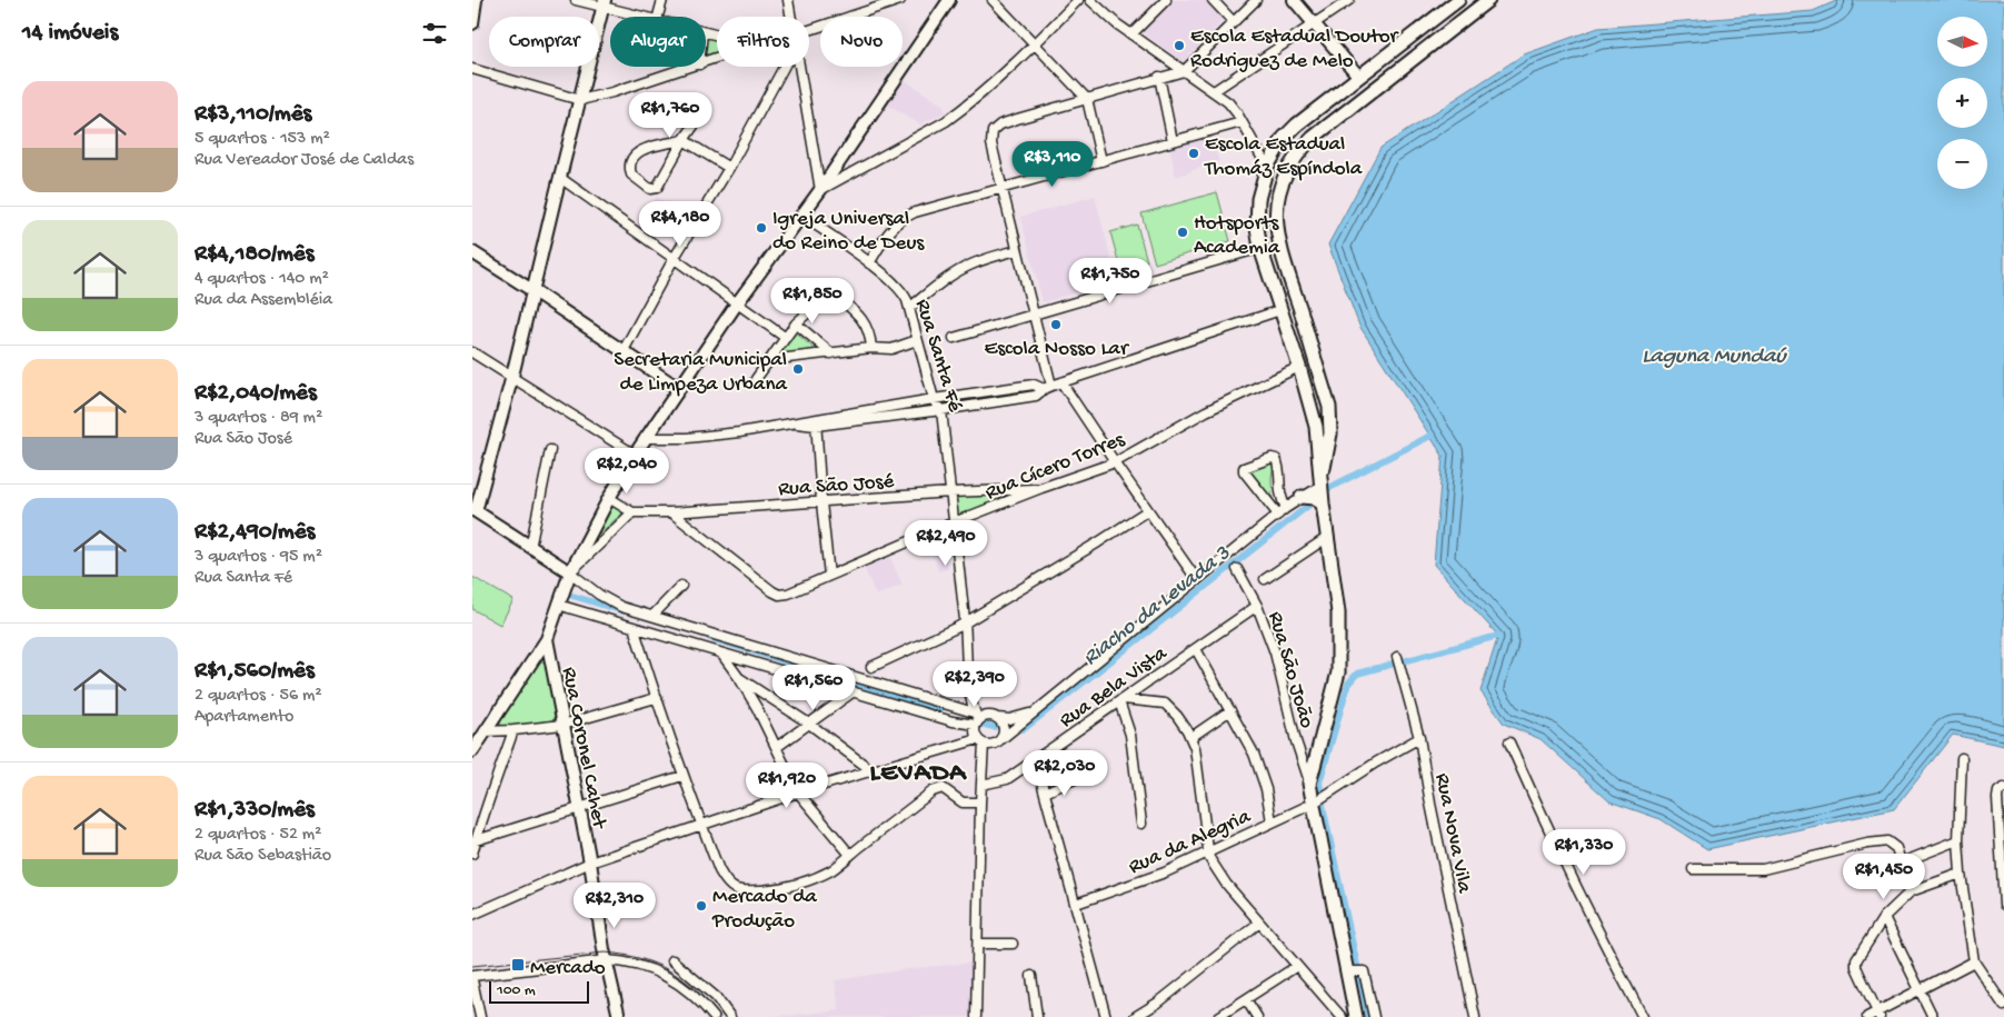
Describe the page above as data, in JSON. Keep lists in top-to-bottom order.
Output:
{
  "streets": {
    "street": [
      "Rua Santa Fé",
      "Rua Cícero Torres",
      "Rua São José",
      "Rua São João",
      "Rua Bela Vista",
      "Rua Coronel Cahet",
      "Rua Nova Vila",
      "Rua da Alegria"
    ]
  },
  "crossings": [
    ["Rua Santa Fé", "Rua Cícero Torres"],
    ["Rua Santa Fé", "Rua São José"],
    ["Rua Cícero Torres", "Rua São José"],
    ["Rua São João", "Rua Bela Vista"],
    ["Rua Bela Vista", "Rua da Alegria"],
    ["Rua Nova Vila", "Rua da Alegria"]
  ],
  "districts": ["LEVADA"],
  "water": ["Laguna Mundaú", "Riacho da Levada 3"],
  "places": {
    "other": [
      "Escola Estadual Doutor Rodriguez de Melo",
      "Escola Estadual Thomáz Espíndola",
      "Igreja Universal do Reino de Deus",
      "Hotsports Academia",
      "Escola Nosso Lar",
      "Secretaria Municipal de Limpeza Urbana",
      "Mercado da Produção"
    ],
    "transit": ["Mercado"]
  },
  "scale_bar": "100 m",
  "north": "right",
  "page": {
    "heading": "14 imóveis",
    "map_buttons": ["+", "−"],
    "chip": [
      "Comprar",
      "Alugar",
      "Filtros",
      "Novo"
    ],
    "list": [
      {
        "name": "R$3,110/mês",
        "note": "5 quartos · 153 m² · Rua Vereador José de Caldas"
      },
      {
        "name": "R$4,180/mês",
        "note": "4 quartos · 140 m² · Rua da Assembléia"
      },
      {
        "name": "R$2,040/mês",
        "note": "3 quartos · 89 m² · Rua São José"
      },
      {
        "name": "R$2,490/mês",
        "note": "3 quartos · 95 m² · Rua Santa Fé"
      },
      {
        "name": "R$1,560/mês",
        "note": "2 quartos · 56 m² · Apartamento"
      },
      {
        "name": "R$1,330/mês",
        "note": "2 quartos · 52 m² · Rua São Sebastião"
      }
    ],
    "price": [
      "R$1,760",
      "R$3,110",
      "R$4,180",
      "R$1,750",
      "R$1,850",
      "R$2,040",
      "R$2,490",
      "R$2,390",
      "R$1,560",
      "R$2,030",
      "R$1,920",
      "R$1,330",
      "R$1,450",
      "R$2,310"
    ],
    "scale": "100 m"
  }
}
